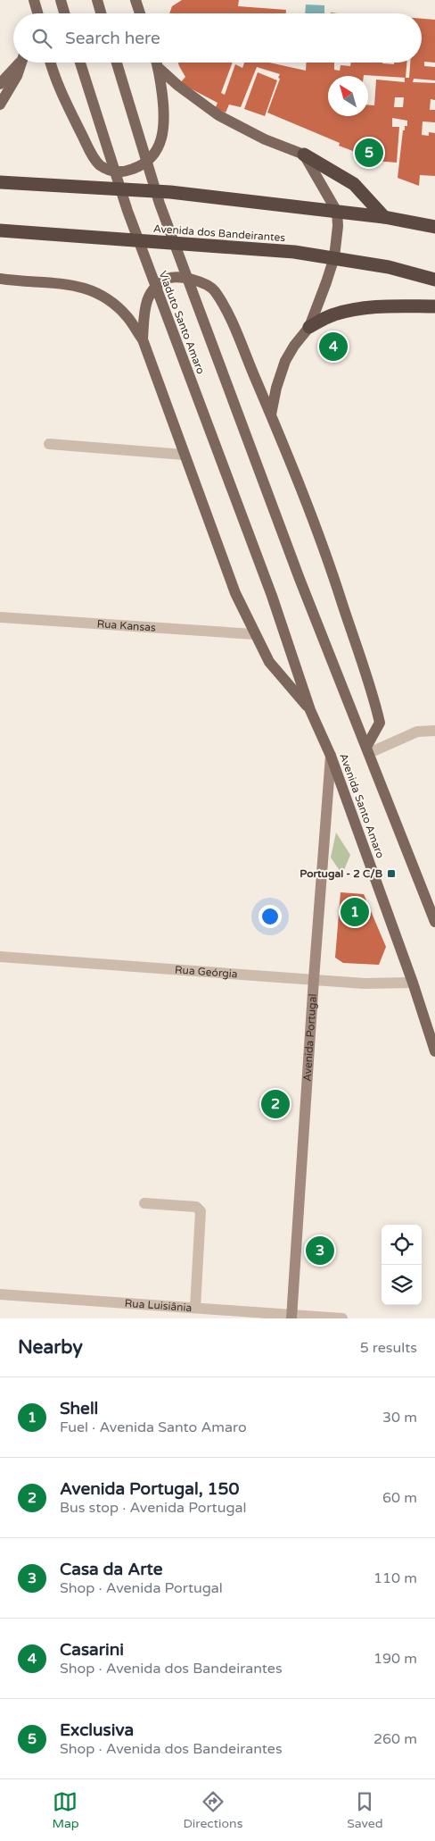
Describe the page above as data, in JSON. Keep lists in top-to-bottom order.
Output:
{
  "streets": {
    "highway": ["Avenida dos Bandeirantes"],
    "main road": ["Viaduto Santo Amaro", "Avenida Santo Amaro"],
    "street": [
      "Rua Kansas",
      "Rua Geórgia",
      "Avenida Portugal",
      "Rua Luisiânia"
    ]
  },
  "crossings": [
    ["Viaduto Santo Amaro", "Avenida Santo Amaro"],
    ["Avenida Santo Amaro", "Rua Geórgia"],
    ["Avenida Santo Amaro", "Avenida Portugal"],
    ["Rua Geórgia", "Avenida Portugal"],
    ["Avenida Portugal", "Rua Luisiânia"]
  ],
  "places": {
    "transit": ["Portugal - 2 C/B"]
  },
  "north": "top left",
  "page": {
    "search": "Search here",
    "pins": [
      "5",
      "4",
      "1",
      "2",
      "3"
    ],
    "heading": ["Nearby", "5 results"],
    "list": [
      {
        "mark": "1",
        "name": "Shell",
        "note": "Fuel · Avenida Santo Amaro",
        "value": "30 m"
      },
      {
        "mark": "2",
        "name": "Avenida Portugal, 150",
        "note": "Bus stop · Avenida Portugal",
        "value": "60 m"
      },
      {
        "mark": "3",
        "name": "Casa da Arte",
        "note": "Shop · Avenida Portugal",
        "value": "110 m"
      },
      {
        "mark": "4",
        "name": "Casarini",
        "note": "Shop · Avenida dos Bandeirantes",
        "value": "190 m"
      },
      {
        "mark": "5",
        "name": "Exclusiva",
        "note": "Shop · Avenida dos Bandeirantes",
        "value": "260 m"
      }
    ],
    "nav": ["Map", "Directions", "Saved"]
  }
}
